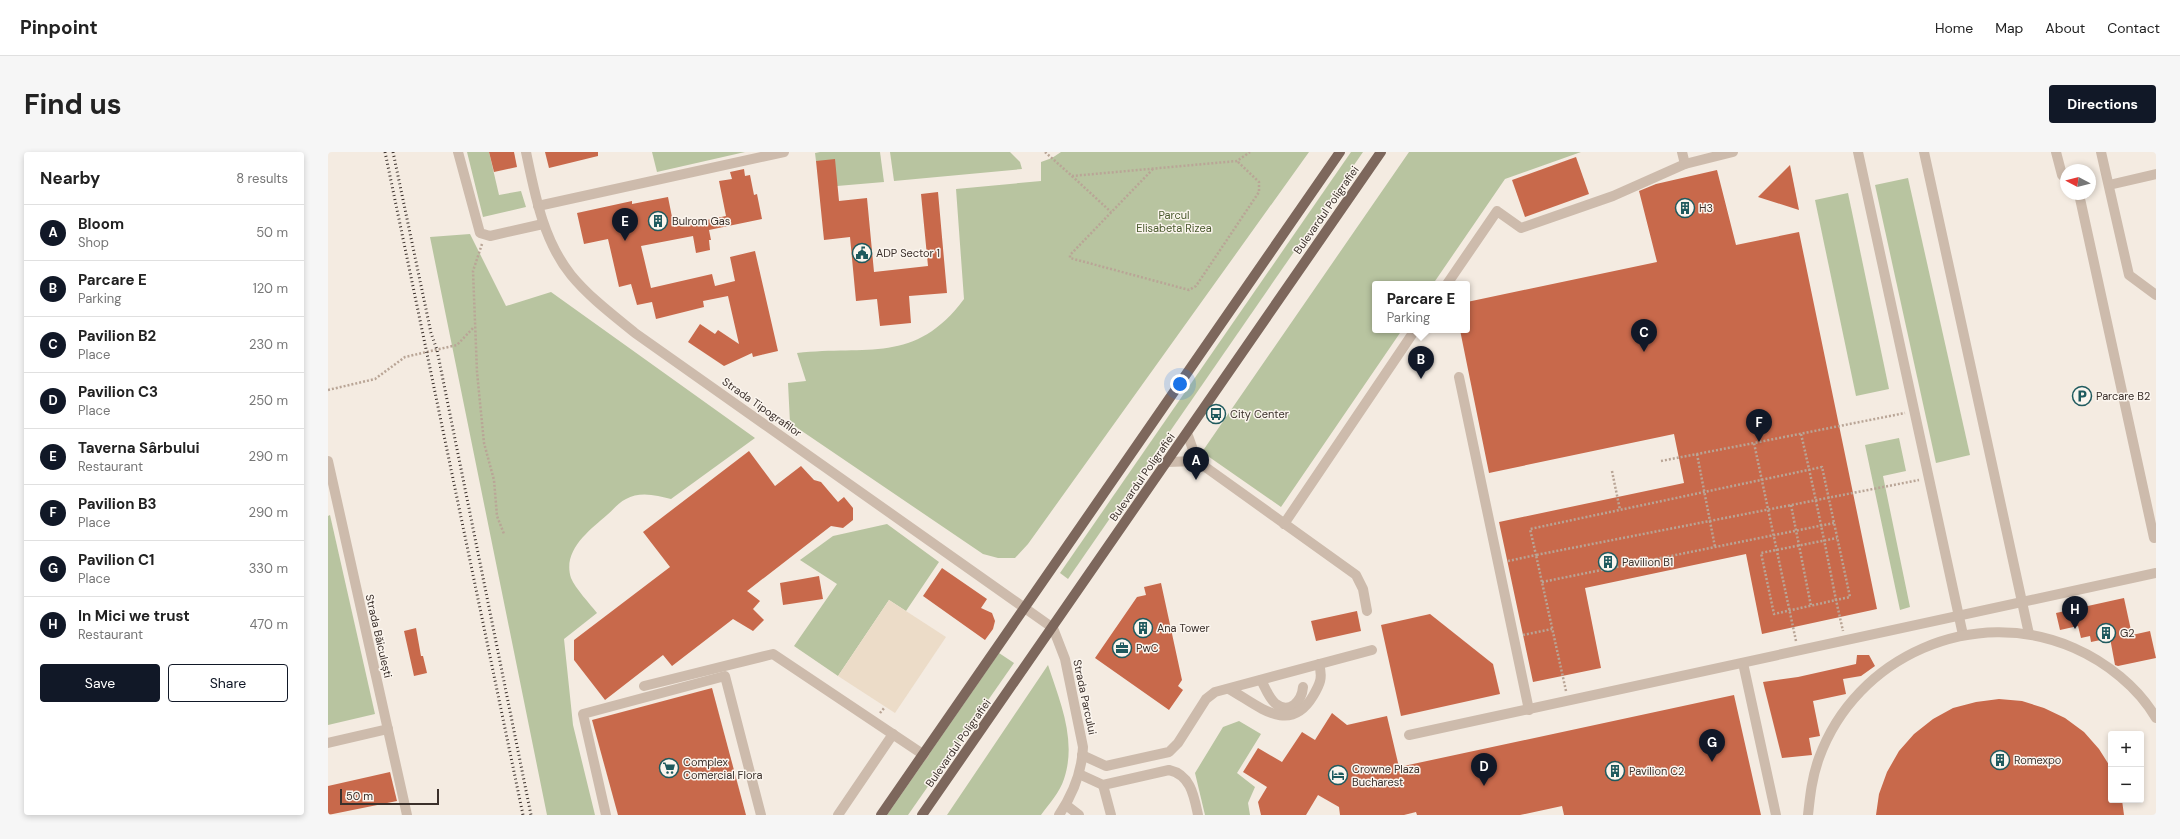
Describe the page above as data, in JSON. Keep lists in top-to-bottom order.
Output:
{
  "streets": {
    "main road": ["Bulevardul Poligrafiei"],
    "street": ["Strada Tipografilor", "Strada Băiculești", "Strada Parcului"]
  },
  "crossings": [
    ["Bulevardul Poligrafiei", "Strada Tipografilor"],
    ["Bulevardul Poligrafiei", "Strada Parcului"],
    ["Strada Tipografilor", "Strada Parcului"]
  ],
  "parks": ["Parcul Elisabeta Rizea"],
  "places": {
    "building": [
      "H3",
      "Bulrom Gas",
      "Pavilion B1",
      "Ana Tower",
      "G2",
      "Romexpo",
      "Pavilion C2"
    ],
    "public building": ["ADP Sector 1"],
    "parking": ["Parcare B2"],
    "bus stop": ["City Center"],
    "office": ["PwC"],
    "supermarket": ["Complex Comercial Flora"],
    "hotel": ["Crowne Plaza Bucharest"]
  },
  "scale_bar": "50 m",
  "north": "left",
  "page": {
    "header": "Pinpoint",
    "nav": [
      "Home",
      "Map",
      "About",
      "Contact"
    ],
    "buttons": [
      "Directions",
      ["Save", "Share"]
    ],
    "title": "Find us",
    "heading": ["Nearby", "8 results"],
    "list": [
      {
        "mark": "A",
        "name": "Bloom",
        "note": "Shop",
        "value": "50 m"
      },
      {
        "mark": "B",
        "name": "Parcare E",
        "note": "Parking",
        "value": "120 m"
      },
      {
        "mark": "C",
        "name": "Pavilion B2",
        "note": "Place",
        "value": "230 m"
      },
      {
        "mark": "D",
        "name": "Pavilion C3",
        "note": "Place",
        "value": "250 m"
      },
      {
        "mark": "E",
        "name": "Taverna Sârbului",
        "note": "Restaurant",
        "value": "290 m"
      },
      {
        "mark": "F",
        "name": "Pavilion B3",
        "note": "Place",
        "value": "290 m"
      },
      {
        "mark": "G",
        "name": "Pavilion C1",
        "note": "Place",
        "value": "330 m"
      },
      {
        "mark": "H",
        "name": "In Mici we trust",
        "note": "Restaurant",
        "value": "470 m"
      }
    ],
    "pins": [
      "E",
      "C",
      "B",
      "F",
      "A",
      "H",
      "G",
      "D"
    ],
    "popup": ["Parcare E", "Parking"],
    "map_buttons": ["+", "−"],
    "scale": "50 m"
  }
}
